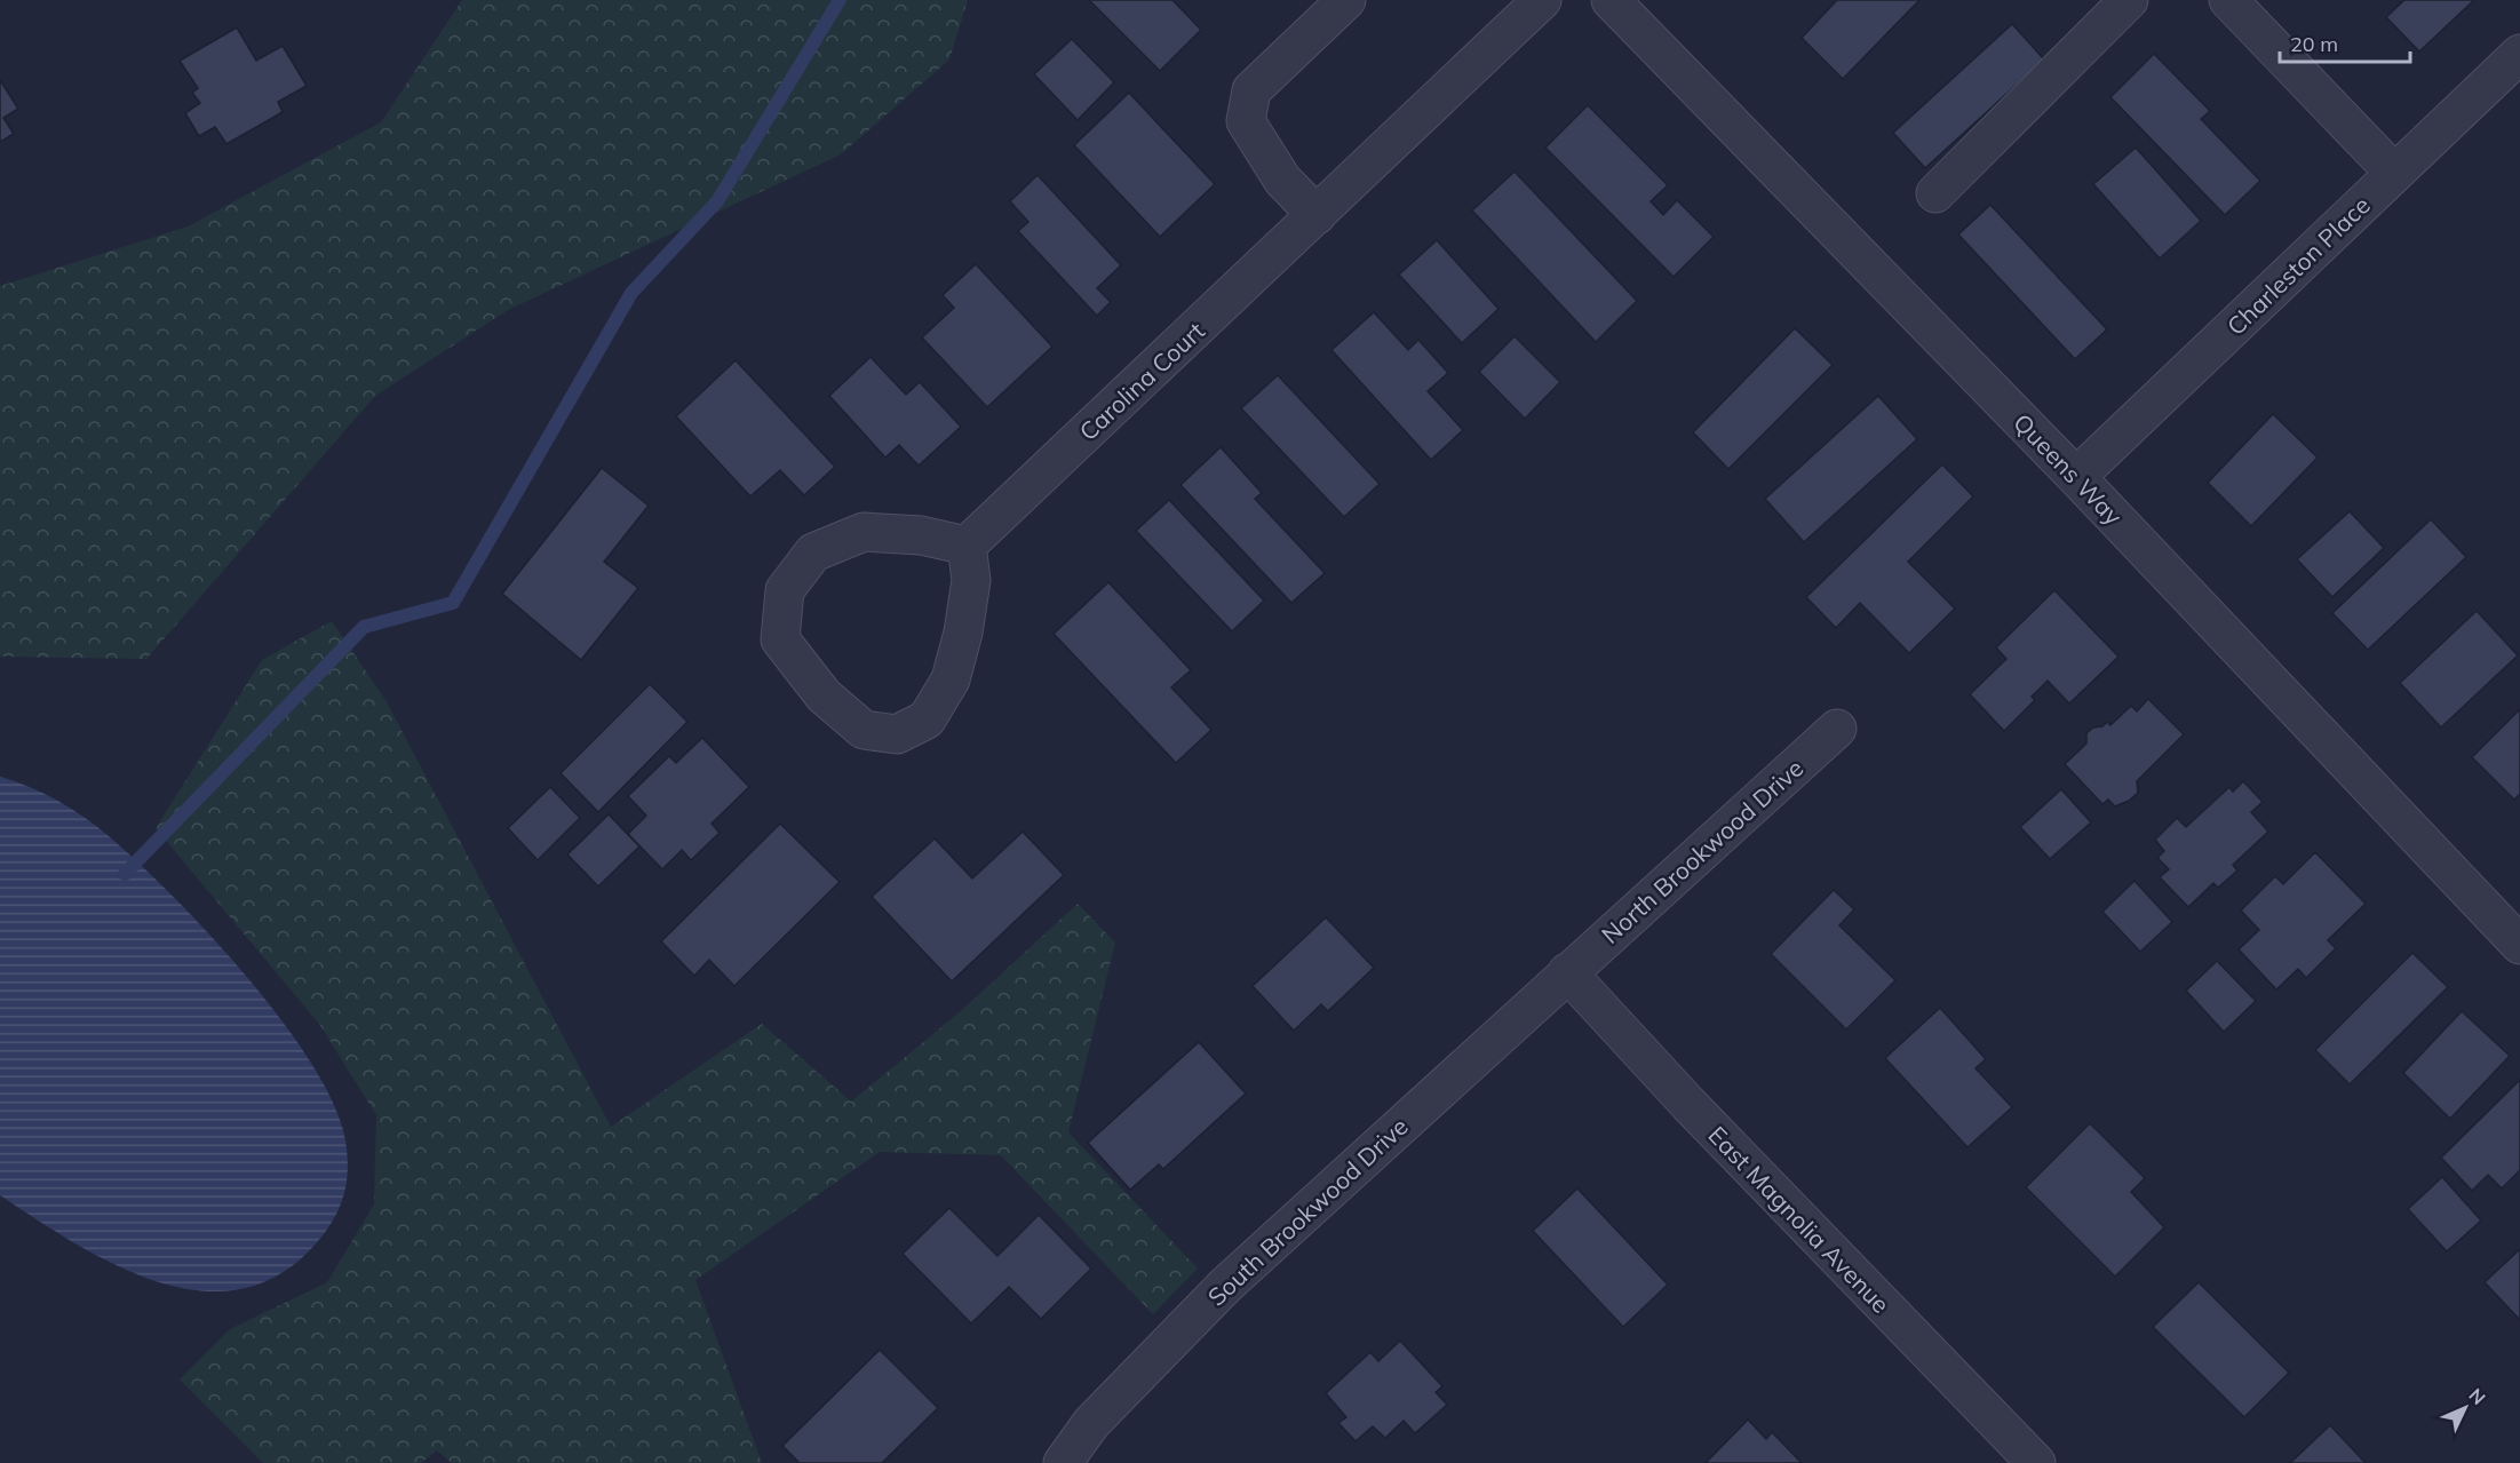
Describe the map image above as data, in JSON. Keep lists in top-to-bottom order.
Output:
{
  "streets": {
    "street": [
      "Charleston Place",
      "Carolina Court",
      "Queens Way",
      "North Brookwood Drive",
      "South Brookwood Drive",
      "East Magnolia Avenue"
    ]
  },
  "crossings": [
    ["Charleston Place", "Queens Way"],
    ["North Brookwood Drive", "South Brookwood Drive"],
    ["North Brookwood Drive", "East Magnolia Avenue"],
    ["South Brookwood Drive", "East Magnolia Avenue"]
  ],
  "scale_bar": "20 m",
  "north": "top right"
}
